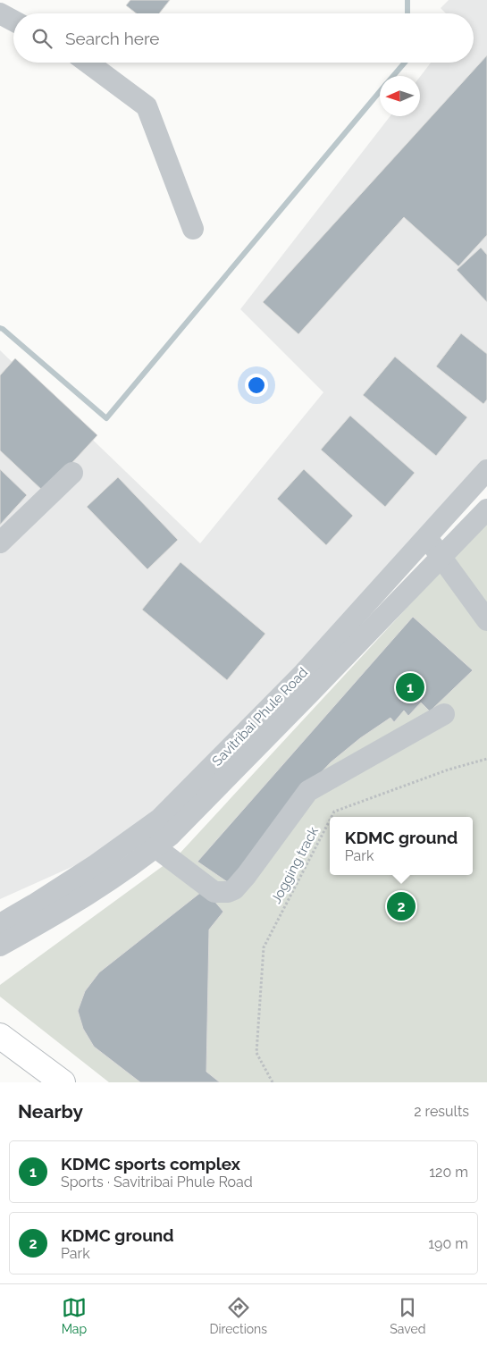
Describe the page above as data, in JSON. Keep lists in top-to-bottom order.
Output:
{
  "streets": {
    "street": ["Savitribai Phule Road"],
    "path": ["Jogging track"]
  },
  "north": "left",
  "page": {
    "search": "Search here",
    "pins": ["1", "2"],
    "popup": ["KDMC ground", "Park"],
    "heading": ["Nearby", "2 results"],
    "list": [
      {
        "mark": "1",
        "name": "KDMC sports complex",
        "note": "Sports · Savitribai Phule Road",
        "value": "120 m"
      },
      {
        "mark": "2",
        "name": "KDMC ground",
        "note": "Park",
        "value": "190 m"
      }
    ],
    "nav": ["Map", "Directions", "Saved"]
  }
}
